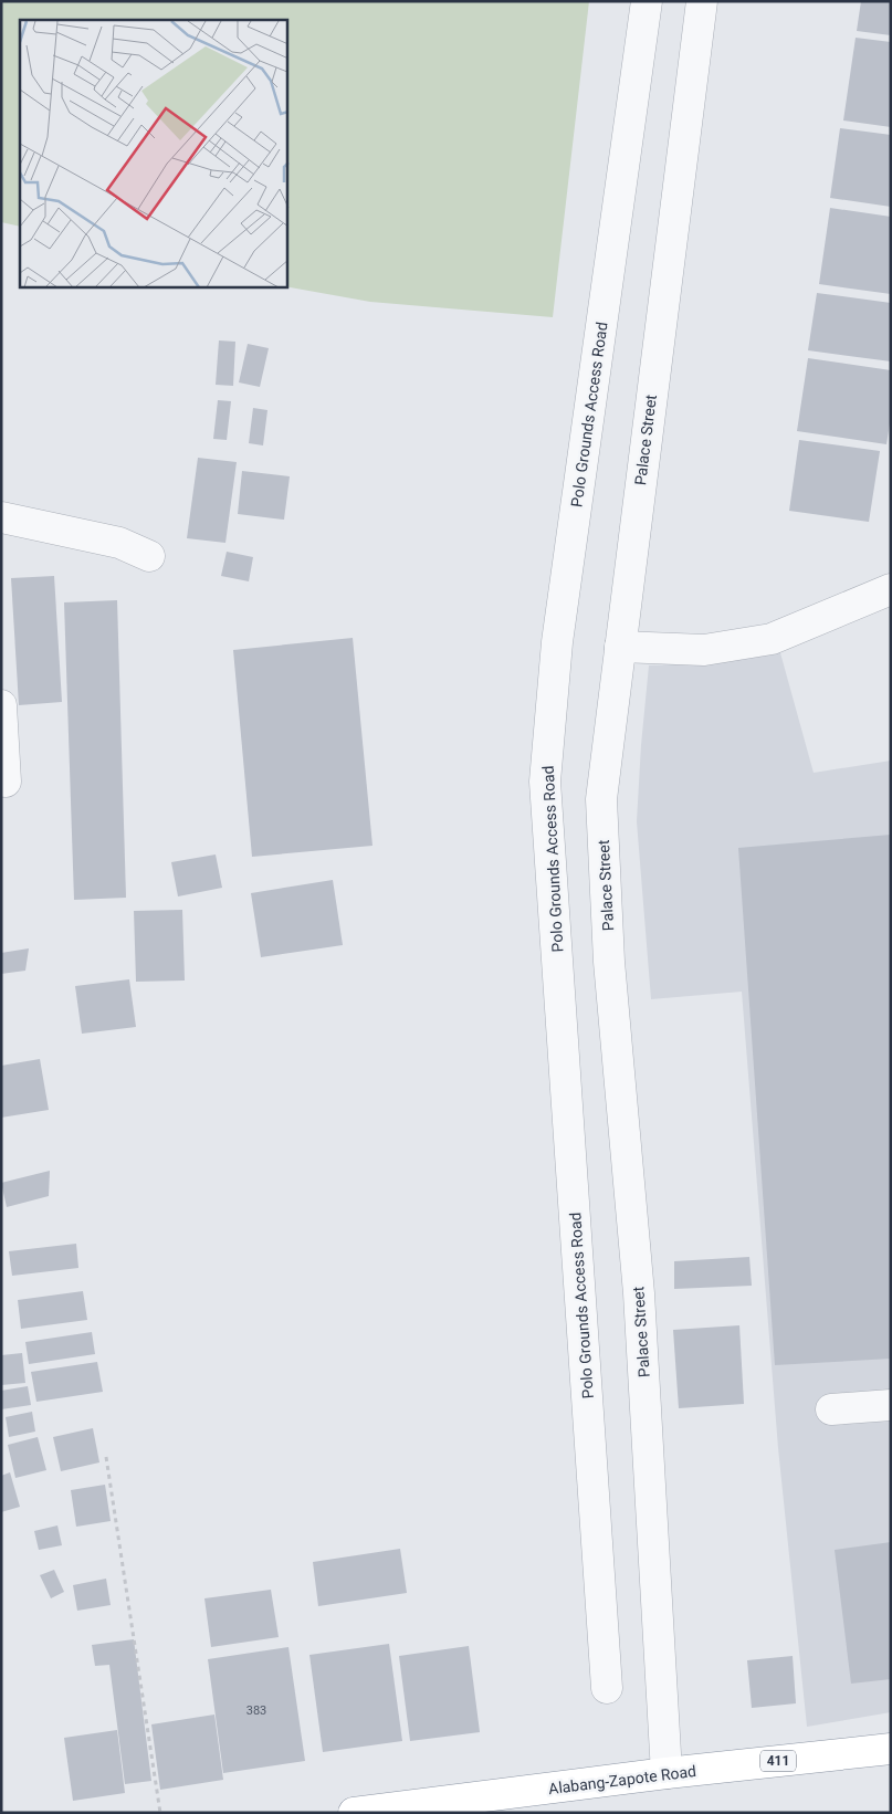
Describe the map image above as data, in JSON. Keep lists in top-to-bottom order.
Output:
{
  "streets": {
    "highway": ["411", "Alabang-Zapote Road"],
    "street": ["Polo Grounds Access Road", "Palace Street"]
  },
  "crossings": [
    ["Palace Street", "Alabang-Zapote Road"]
  ],
  "house_numbers": ["383"]
}
